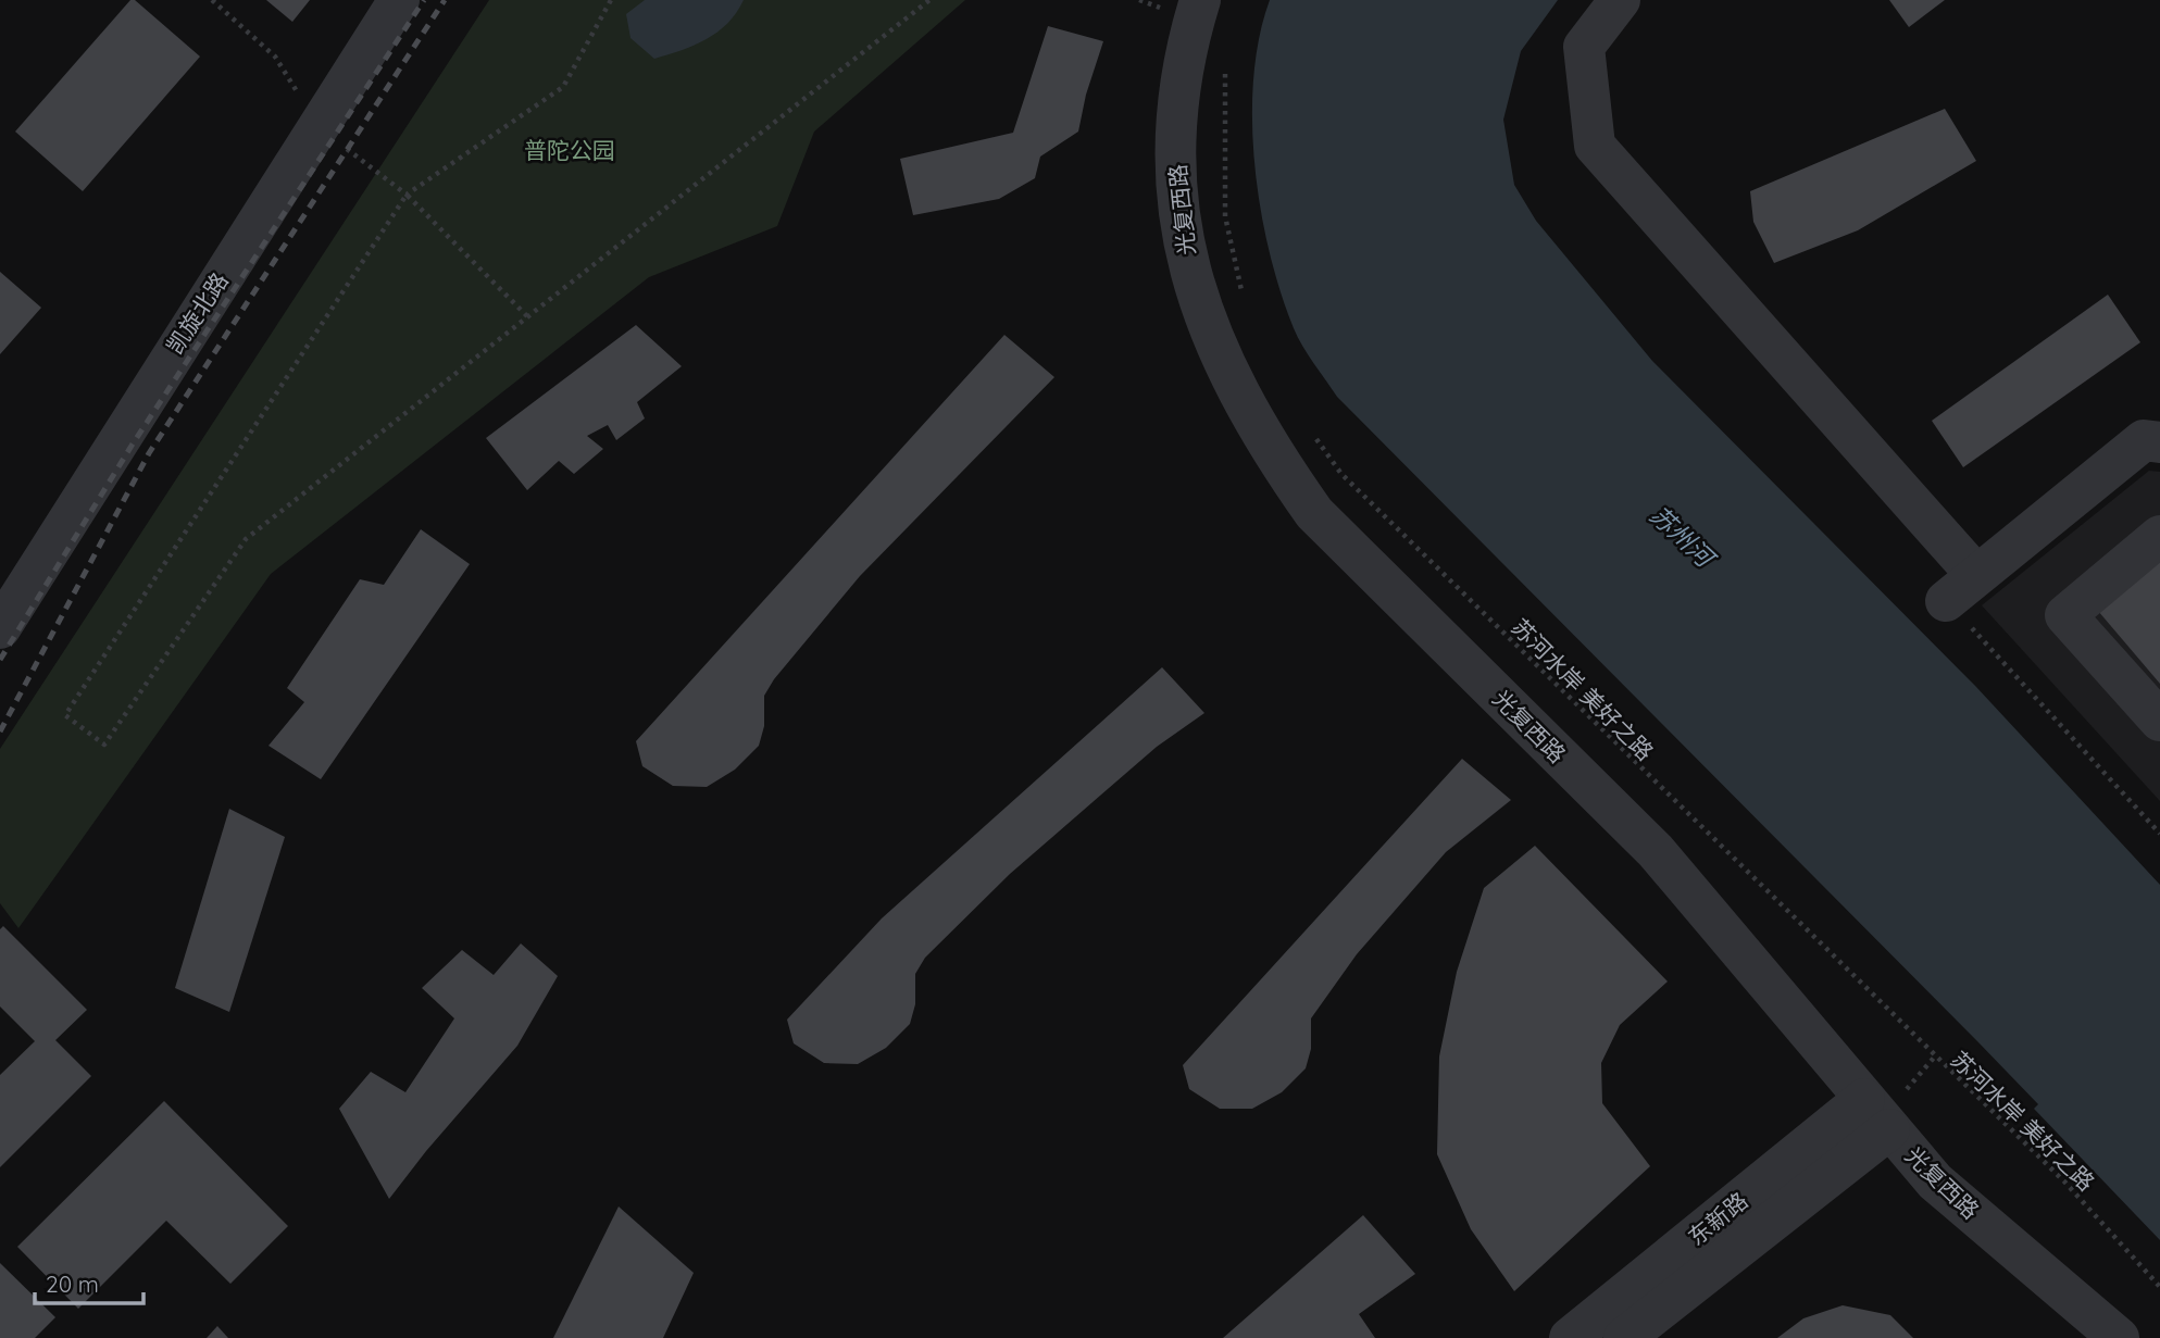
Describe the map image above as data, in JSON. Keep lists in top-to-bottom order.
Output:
{
  "streets": {
    "street": ["光复西路", "凯旋北路", "东新路"],
    "path": ["苏河水岸 美好之路"]
  },
  "crossings": [
    ["光复西路", "东新路"]
  ],
  "water": ["苏州河"],
  "parks": ["普陀公园"],
  "scale_bar": "20 m"
}
